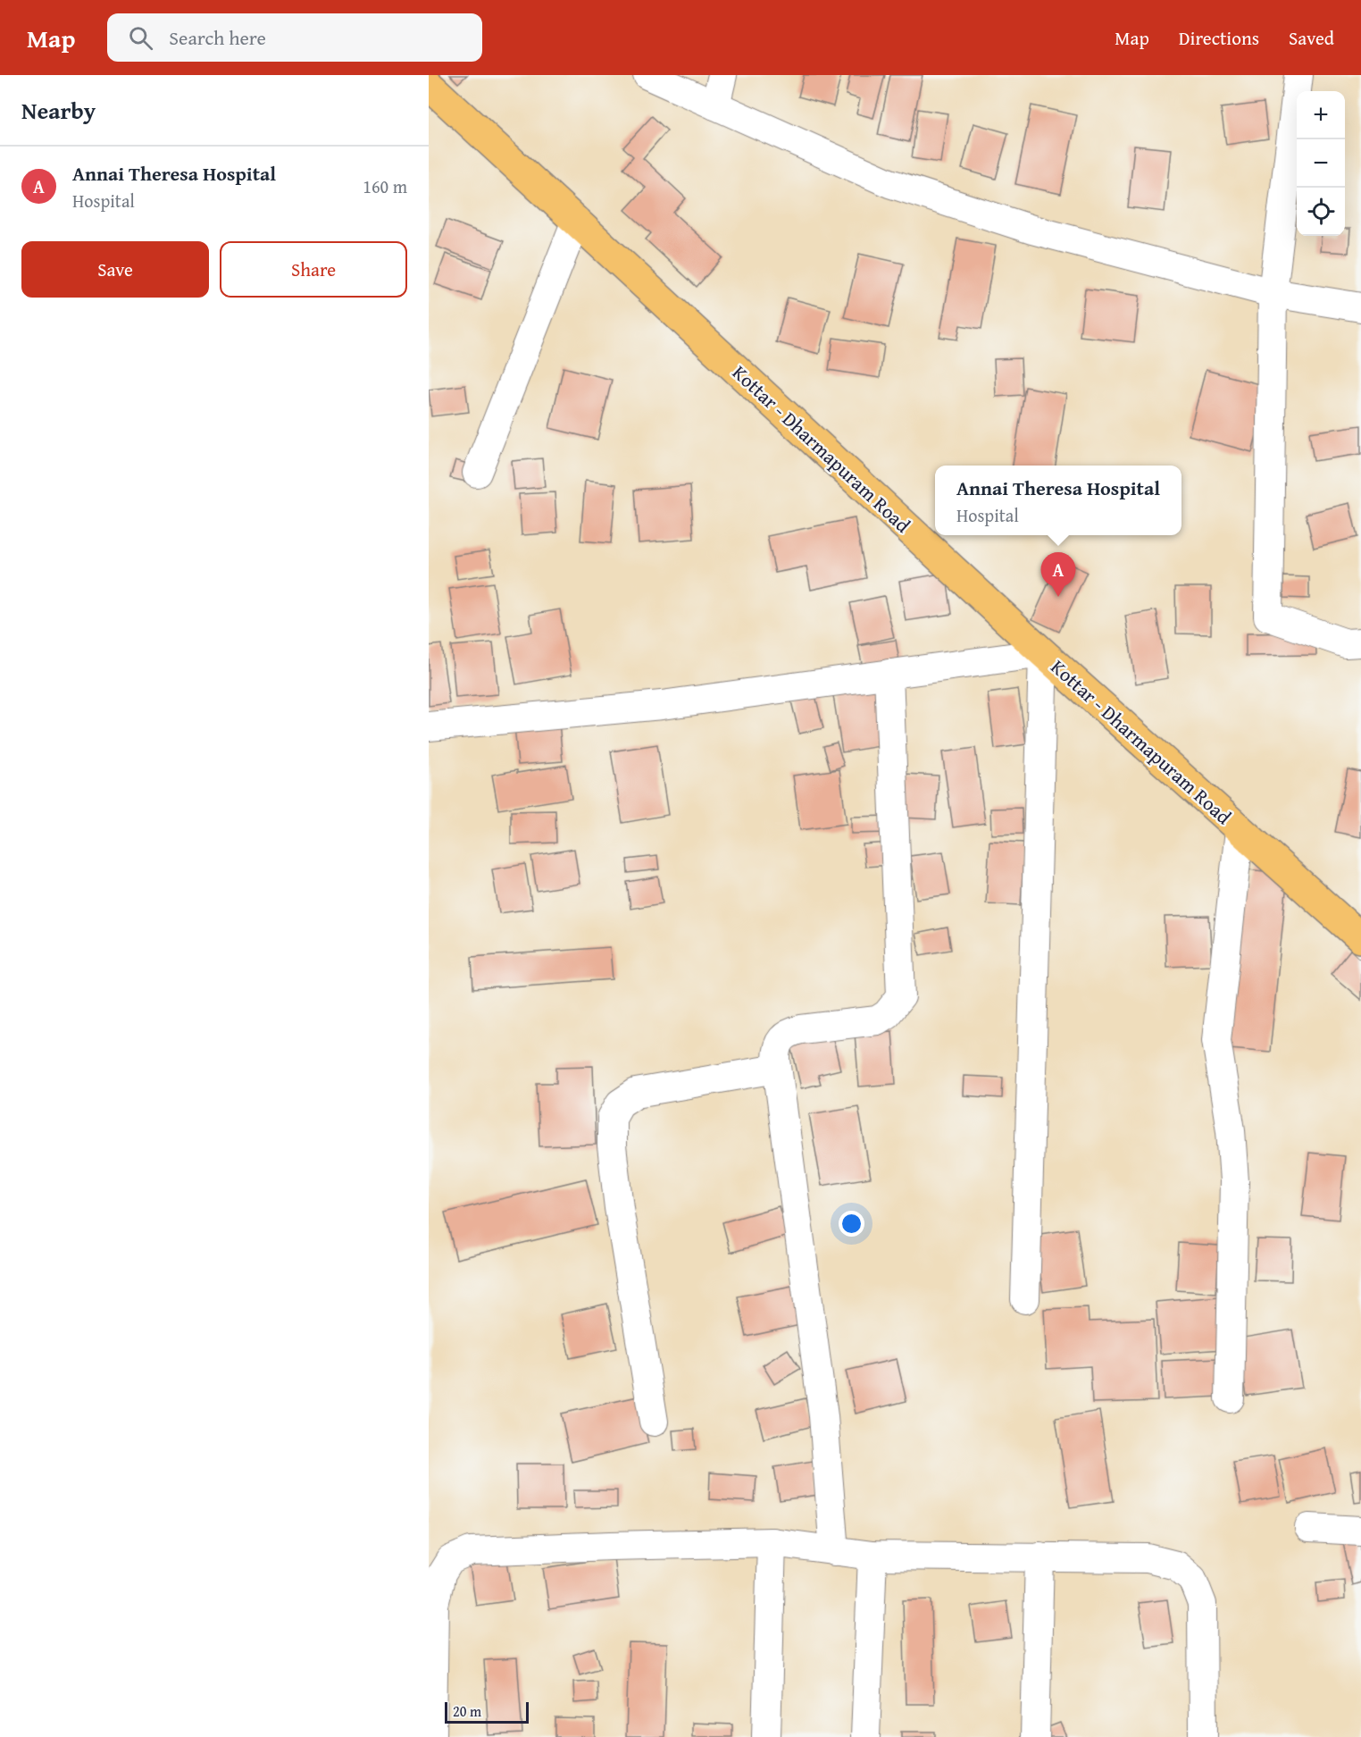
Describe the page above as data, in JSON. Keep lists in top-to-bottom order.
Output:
{
  "streets": {
    "main road": ["Kottar - Dharmapuram Road"]
  },
  "scale_bar": "20 m",
  "page": {
    "header": "Map",
    "search": "Search here",
    "nav": ["Map", "Directions", "Saved"],
    "heading": "Nearby",
    "map_buttons": ["+", "−"],
    "list": [
      {
        "mark": "A",
        "name": "Annai Theresa Hospital",
        "note": "Hospital",
        "value": "160 m"
      }
    ],
    "buttons": ["Save", "Share"],
    "popup": ["Annai Theresa Hospital", "Hospital"],
    "pins": "A",
    "scale": "20 m"
  }
}
